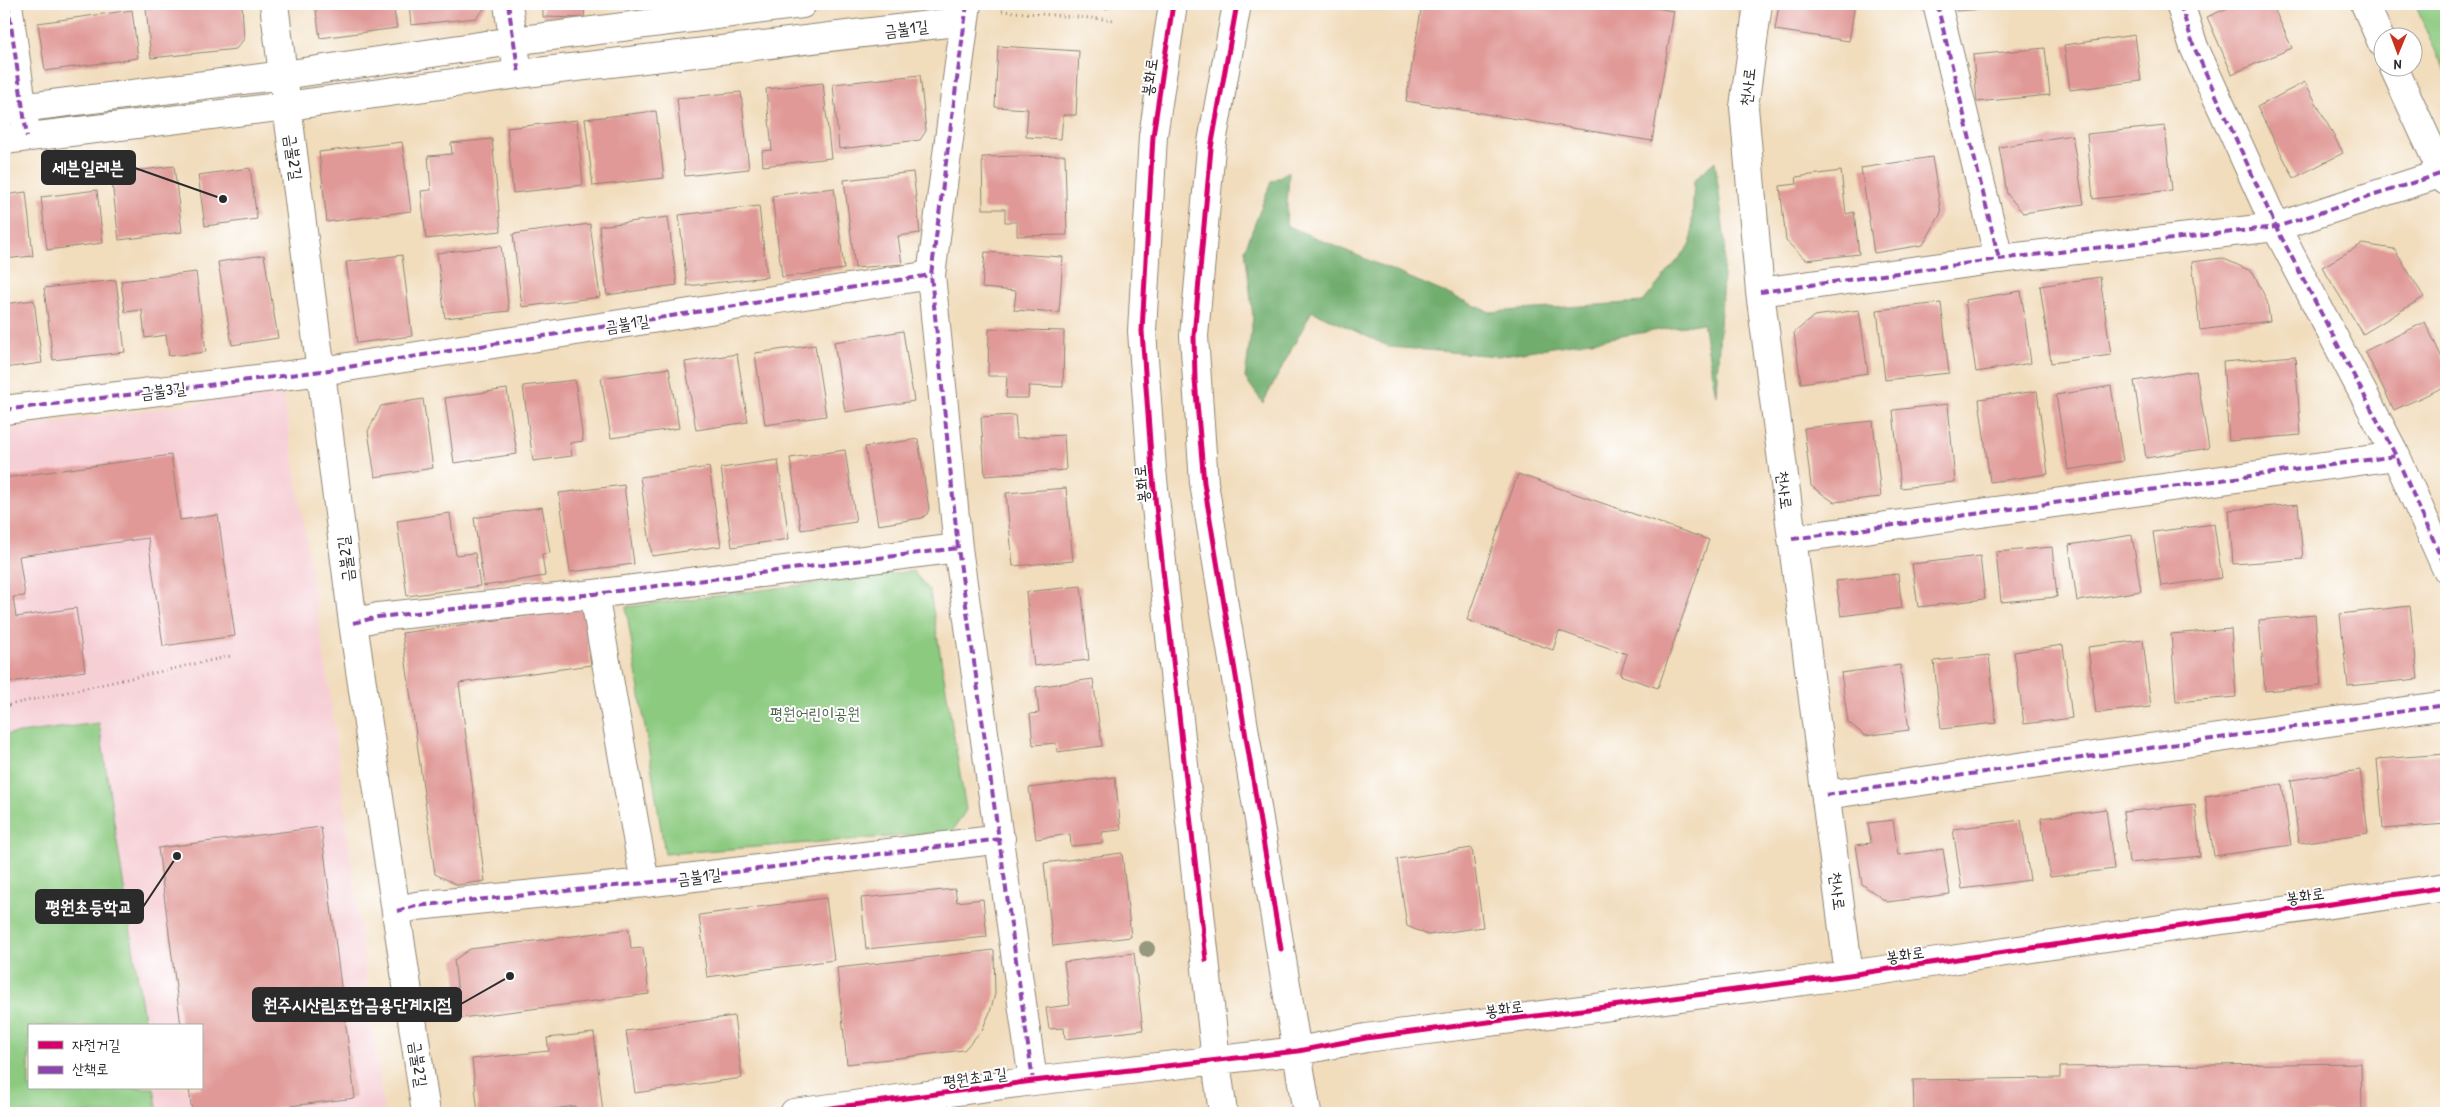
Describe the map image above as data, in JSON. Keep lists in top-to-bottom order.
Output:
{
  "streets": {
    "street": [
      "금불1길",
      "봉화로",
      "천사로",
      "금불2길",
      "금불3길",
      "평원초교길"
    ]
  },
  "crossings": [
    ["금불1길", "금불2길"],
    ["금불1길", "금불3길"],
    ["봉화로", "천사로"],
    ["봉화로", "평원초교길"],
    ["금불2길", "금불3길"]
  ],
  "parks": ["평원어린이공원"],
  "places": ["세븐일레븐", "평원초등학교", "원주시산림조합금용단계지점"],
  "legend": ["자전거길", "산책로"],
  "north": "bottom"
}
